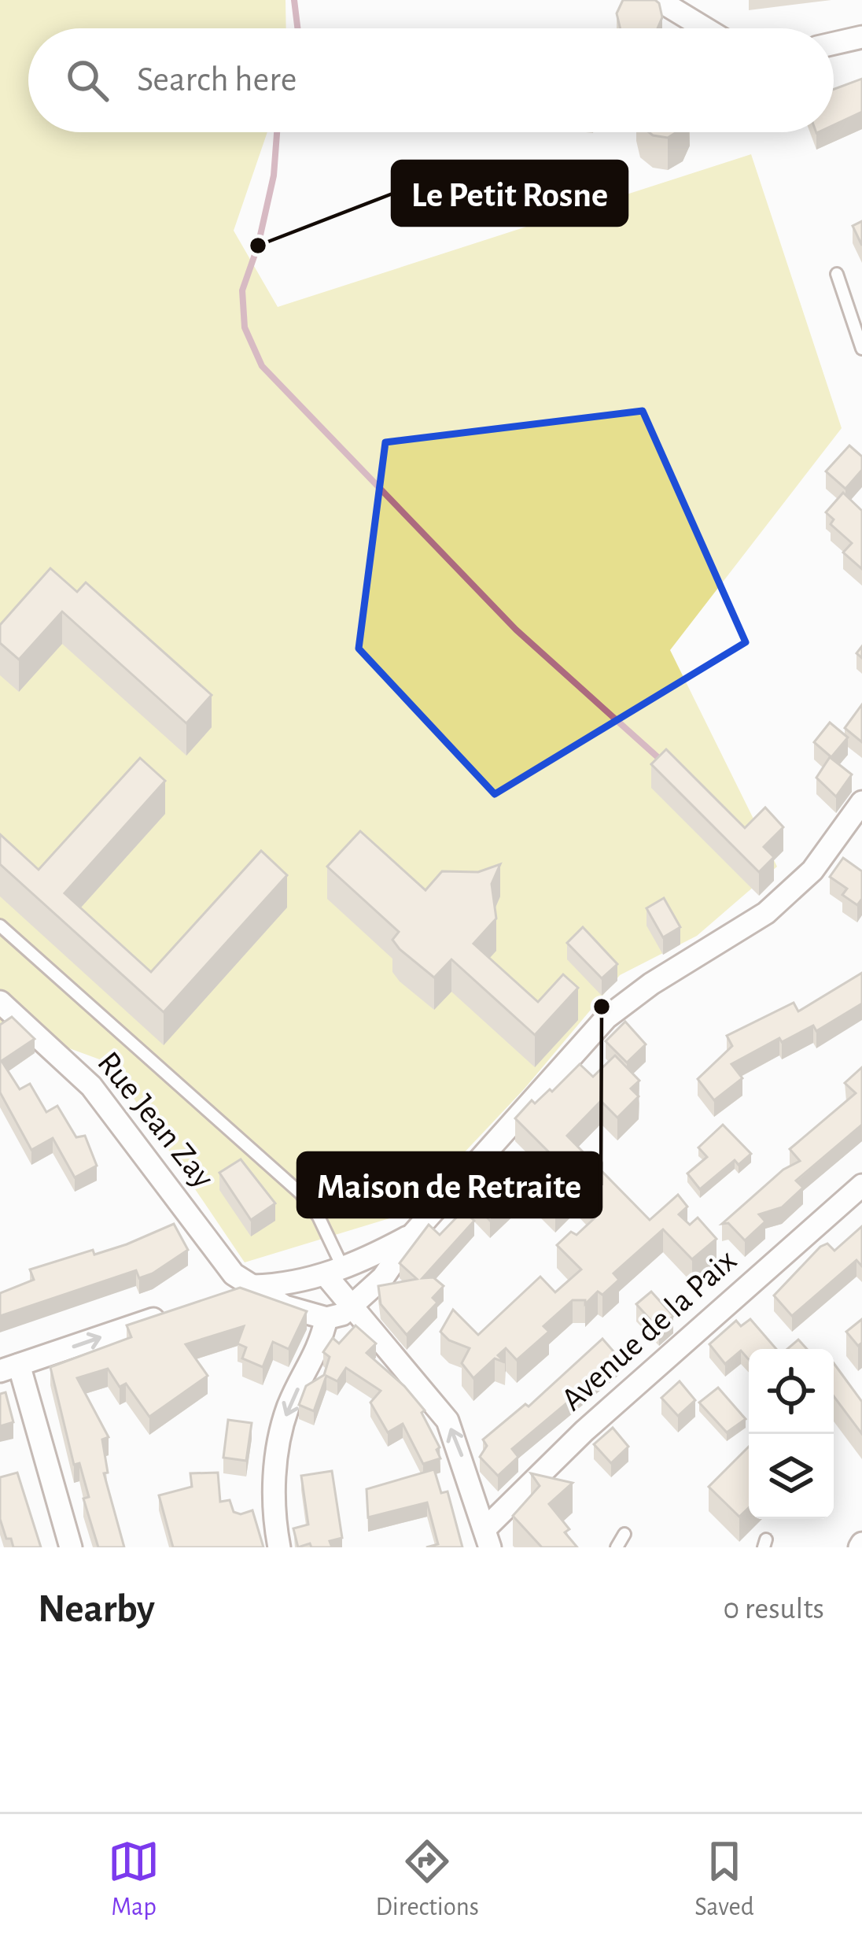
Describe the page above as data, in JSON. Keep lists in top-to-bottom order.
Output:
{
  "streets": {
    "street": ["Rue Jean Zay", "Avenue de la Paix"]
  },
  "places": ["Le Petit Rosne", "Maison de Retraite"],
  "page": {
    "search": "Search here",
    "heading": ["Nearby", "0 results"],
    "nav": ["Map", "Directions", "Saved"]
  }
}
